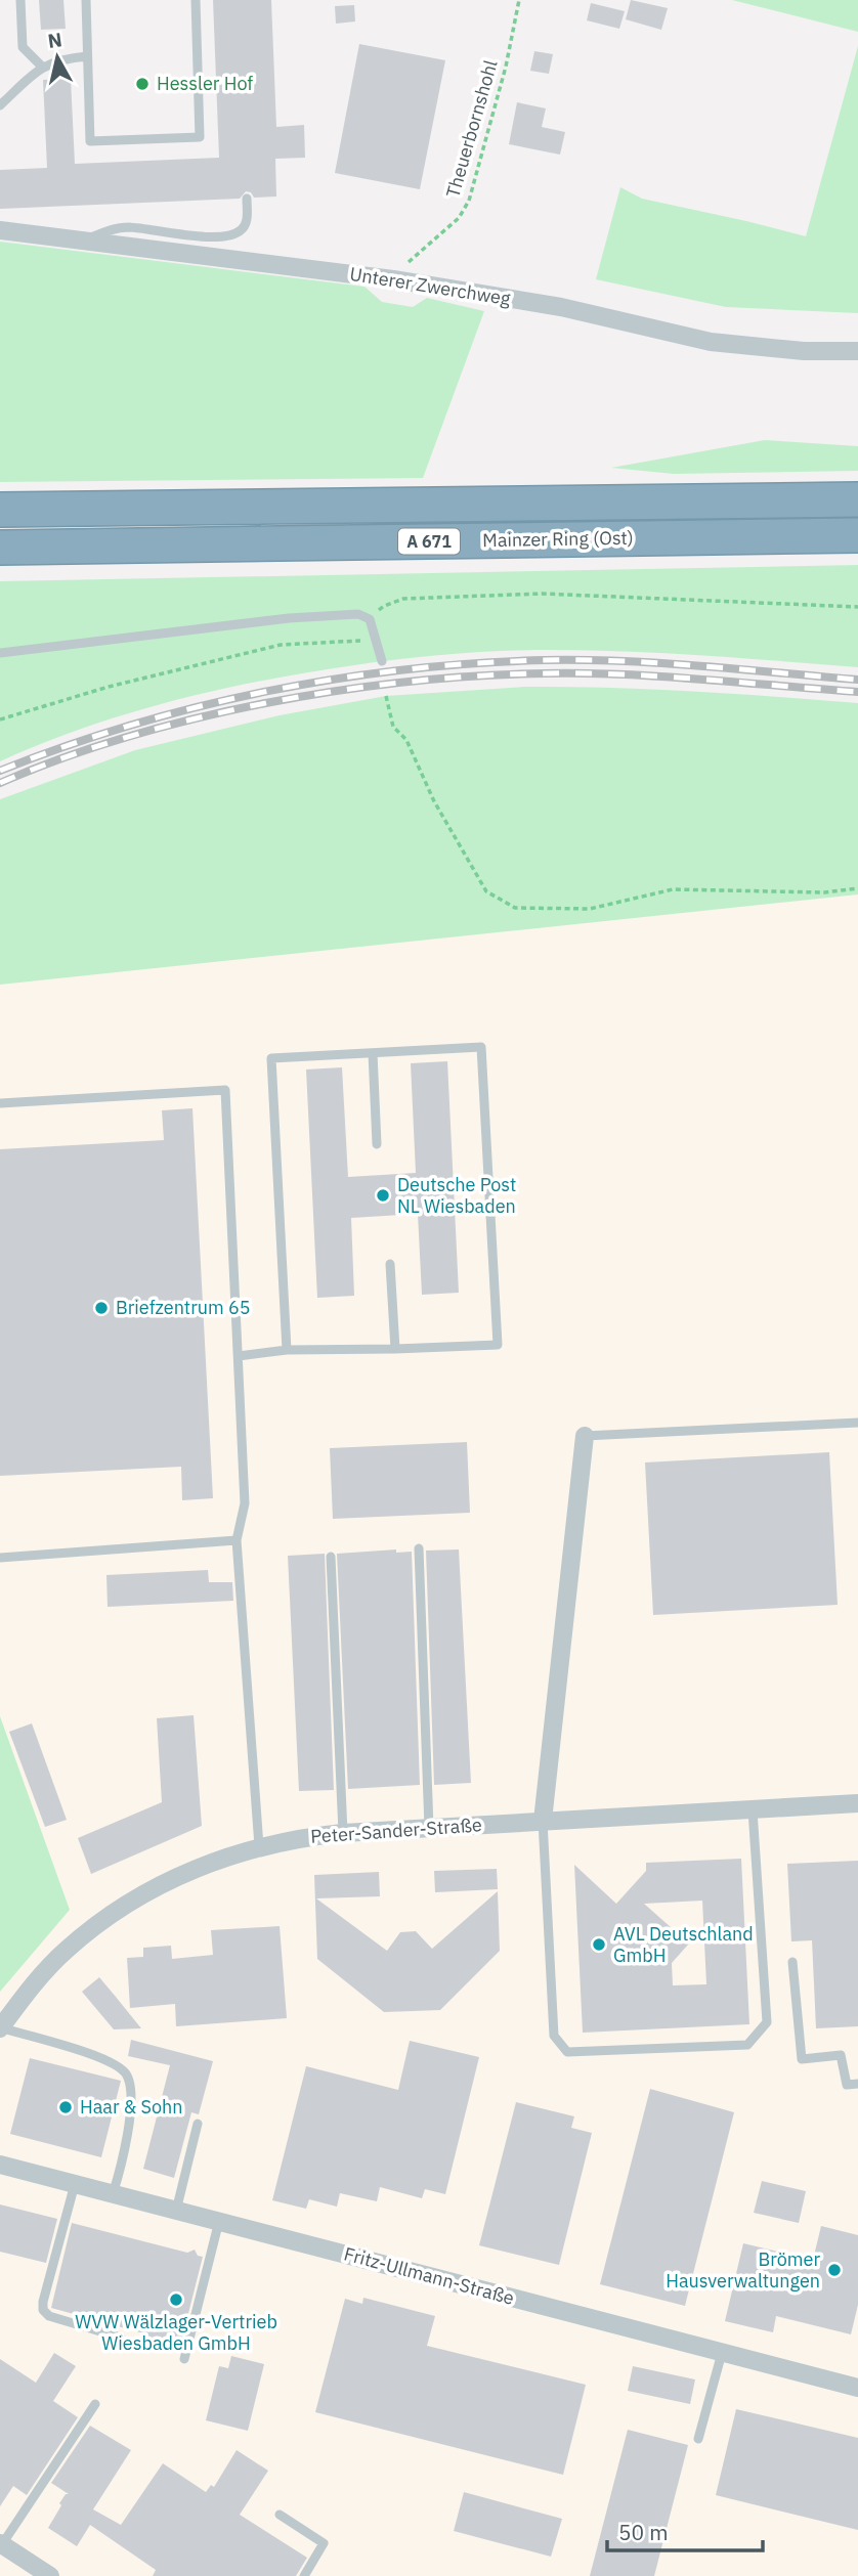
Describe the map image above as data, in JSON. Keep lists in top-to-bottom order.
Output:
{
  "streets": {
    "highway": ["Mainzer Ring (Ost)", "A 671"],
    "street": ["Unterer Zwerchweg", "Peter-Sander-Straße", "Fritz-Ullmann-Straße"],
    "path": ["Theuerbornshohl"]
  },
  "crossings": [
    ["Theuerbornshohl", "Unterer Zwerchweg"]
  ],
  "places": [
    "Hessler Hof",
    "Deutsche Post NL Wiesbaden",
    "Briefzentrum 65",
    "AVL Deutschland GmbH",
    "Haar & Sohn",
    "Brömer Hausverwaltungen",
    "WVW Wälzlager-Vertrieb Wiesbaden GmbH"
  ],
  "scale_bar": "50 m",
  "north": "top"
}
